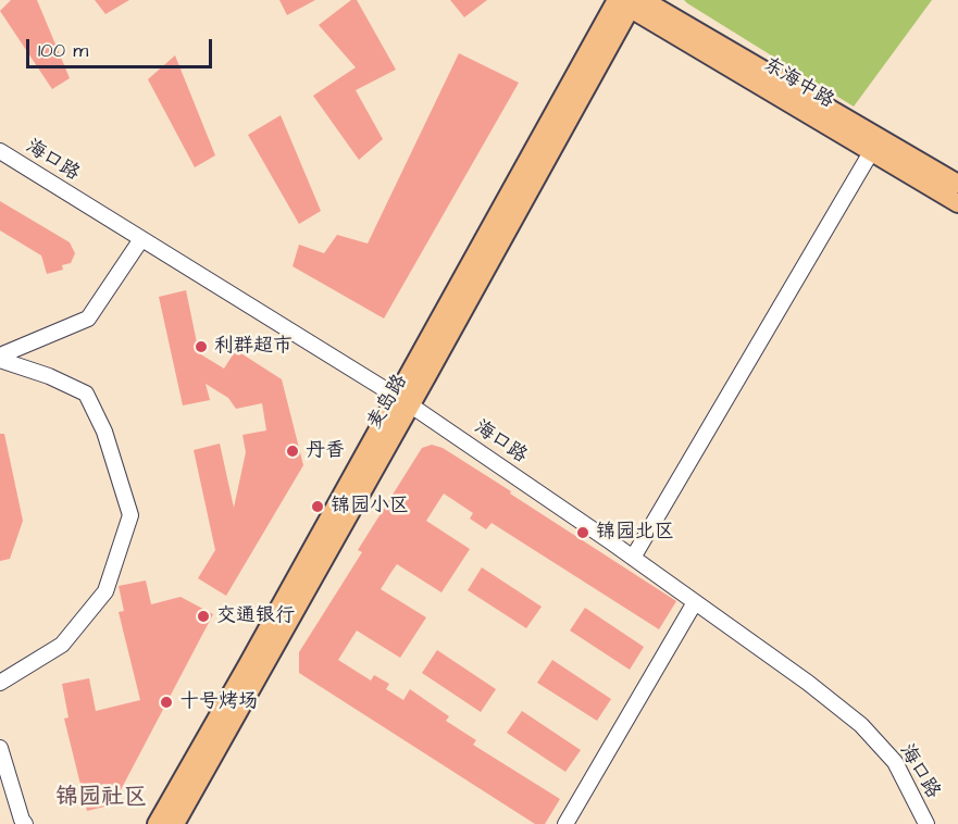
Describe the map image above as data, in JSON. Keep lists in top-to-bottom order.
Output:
{
  "streets": {
    "main road": ["东海中路", "麦岛路"],
    "street": ["海口路"]
  },
  "crossings": [
    ["东海中路", "麦岛路"],
    ["海口路", "麦岛路"]
  ],
  "districts": ["锦园社区"],
  "places": [
    "利群超市",
    "丹香",
    "锦园小区",
    "锦园北区",
    "交通银行",
    "十号烤场"
  ],
  "scale_bar": "100 m"
}
